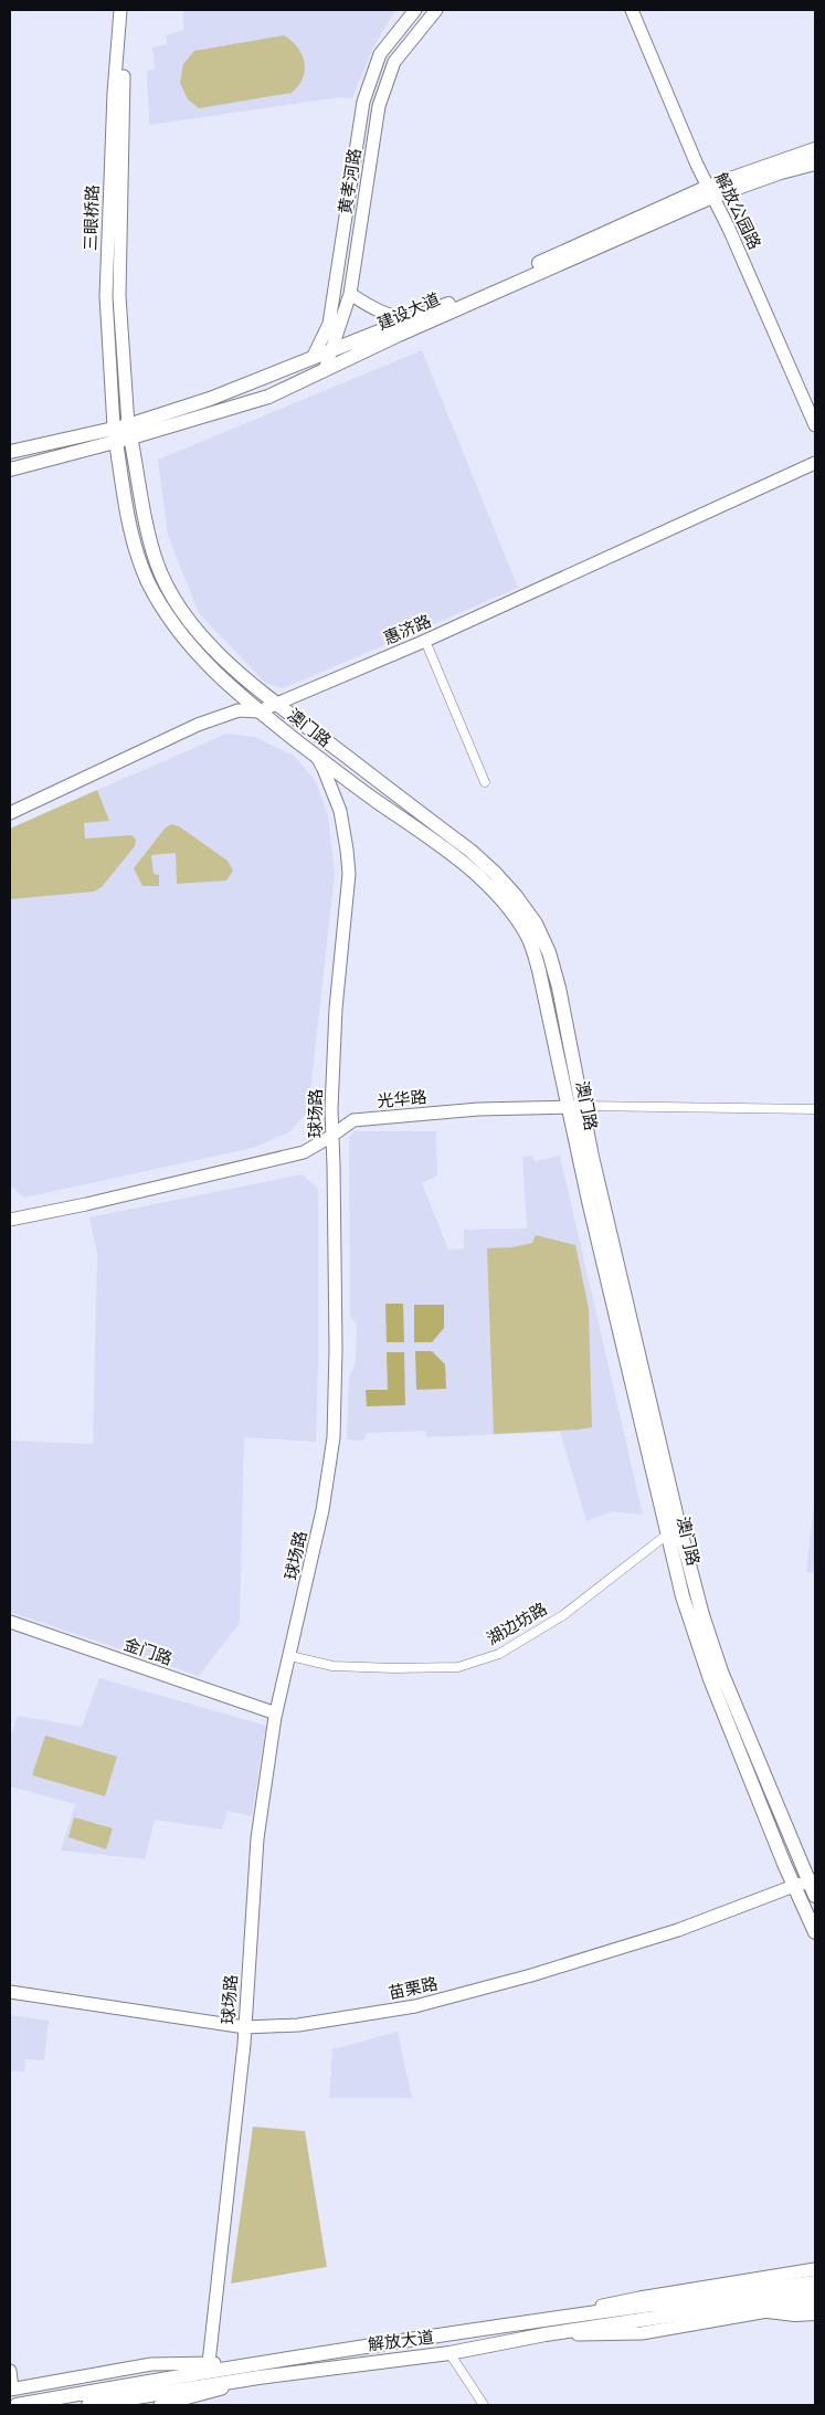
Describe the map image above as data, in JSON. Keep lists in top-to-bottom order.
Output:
{
  "streets": {
    "main road": ["建设大道", "澳门路", "解放大道"],
    "street": [
      "黄孝河路",
      "解放公园路",
      "三眼桥路",
      "惠济路",
      "光华路",
      "球场路",
      "湖边坊路",
      "金门路",
      "苗栗路"
    ]
  },
  "crossings": [
    ["黄孝河路", "建设大道"],
    ["解放公园路", "建设大道"],
    ["三眼桥路", "建设大道"],
    ["三眼桥路", "澳门路"],
    ["建设大道", "澳门路"],
    ["惠济路", "澳门路"],
    ["澳门路", "光华路"],
    ["澳门路", "球场路"],
    ["澳门路", "湖边坊路"],
    ["澳门路", "苗栗路"],
    ["光华路", "球场路"],
    ["球场路", "湖边坊路"],
    ["球场路", "金门路"],
    ["球场路", "苗栗路"],
    ["球场路", "解放大道"]
  ]
}
